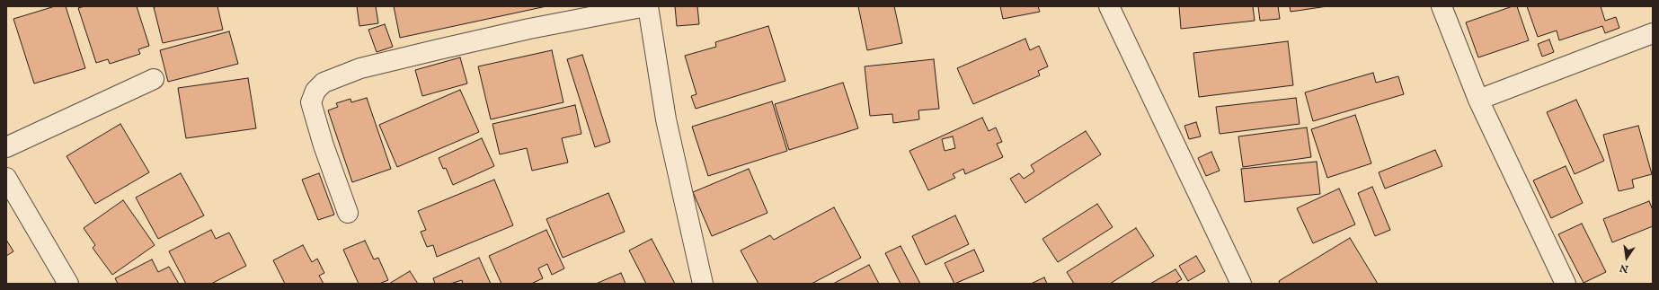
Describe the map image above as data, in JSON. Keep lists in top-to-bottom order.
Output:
{
  "north": "bottom"
}
